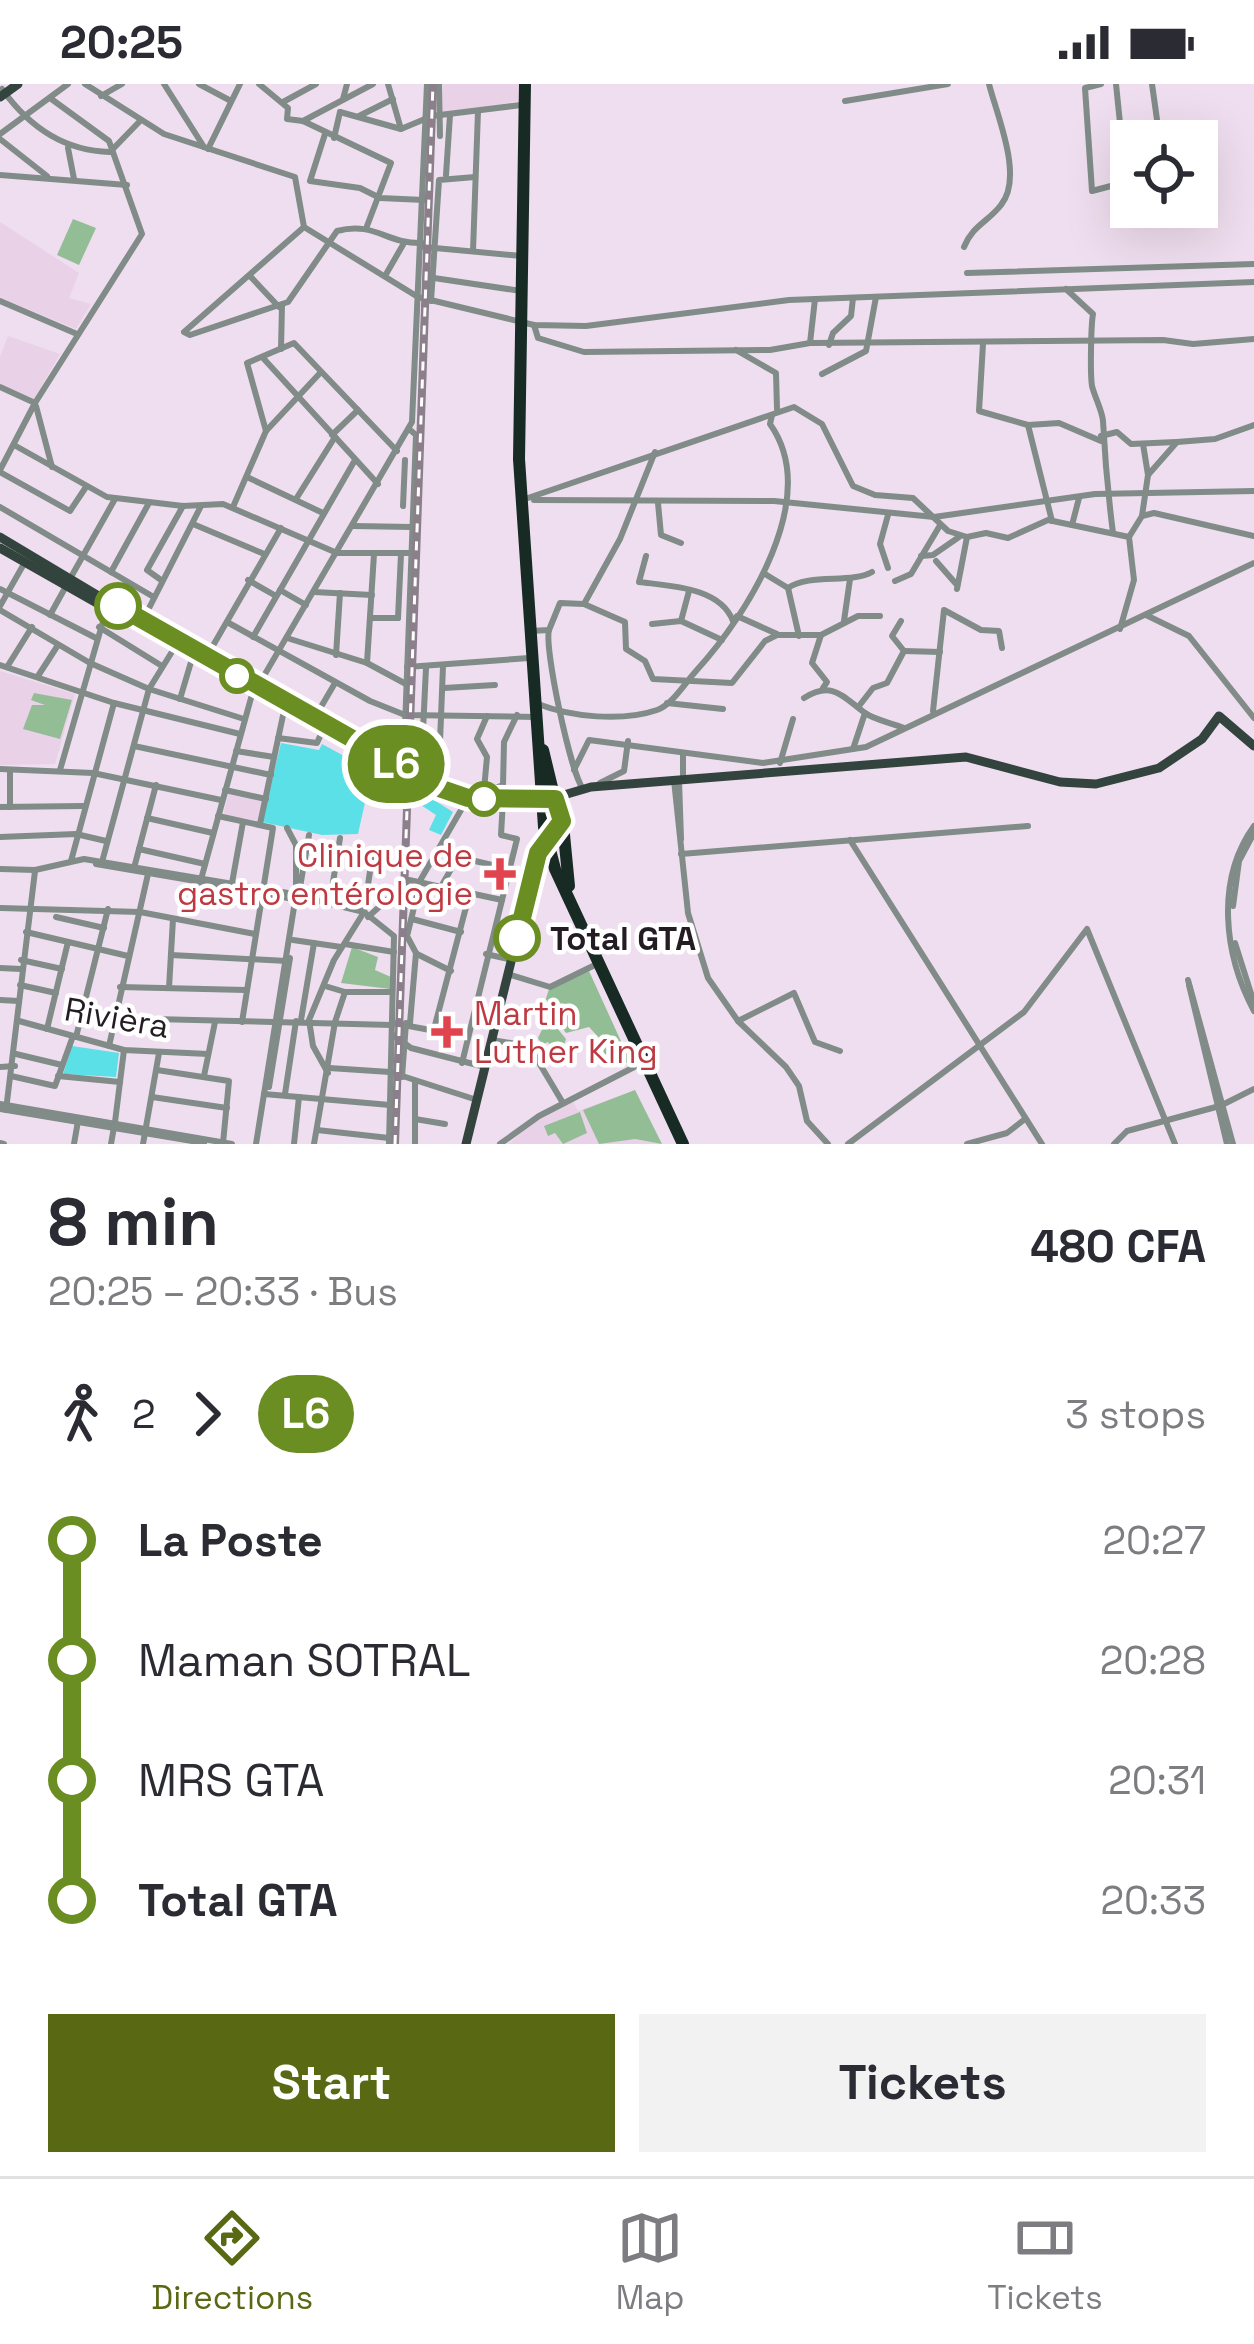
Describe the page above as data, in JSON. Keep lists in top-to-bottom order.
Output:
{
  "streets": {
    "street": ["Rivièra"]
  },
  "places": {
    "health": ["Clinique de gastro entérologie", "Martin Luther King"],
    "other": ["Total GTA"]
  },
  "lines": ["bus line L6"],
  "page": {
    "status": "20:25",
    "on_map": "L6",
    "heading": ["8 min", "20:25 – 20:33 · Bus", "480 CFA"],
    "legs": ["2", "L6", "3 stops"],
    "list": [
      {
        "name": "La Poste",
        "value": "20:27"
      },
      {
        "name": "Maman SOTRAL",
        "value": "20:28"
      },
      {
        "name": "MRS GTA",
        "value": "20:31"
      },
      {
        "name": "Total GTA",
        "value": "20:33"
      }
    ],
    "buttons": ["Start", "Tickets"],
    "tabs": ["Directions", "Map", "Tickets"]
  }
}
